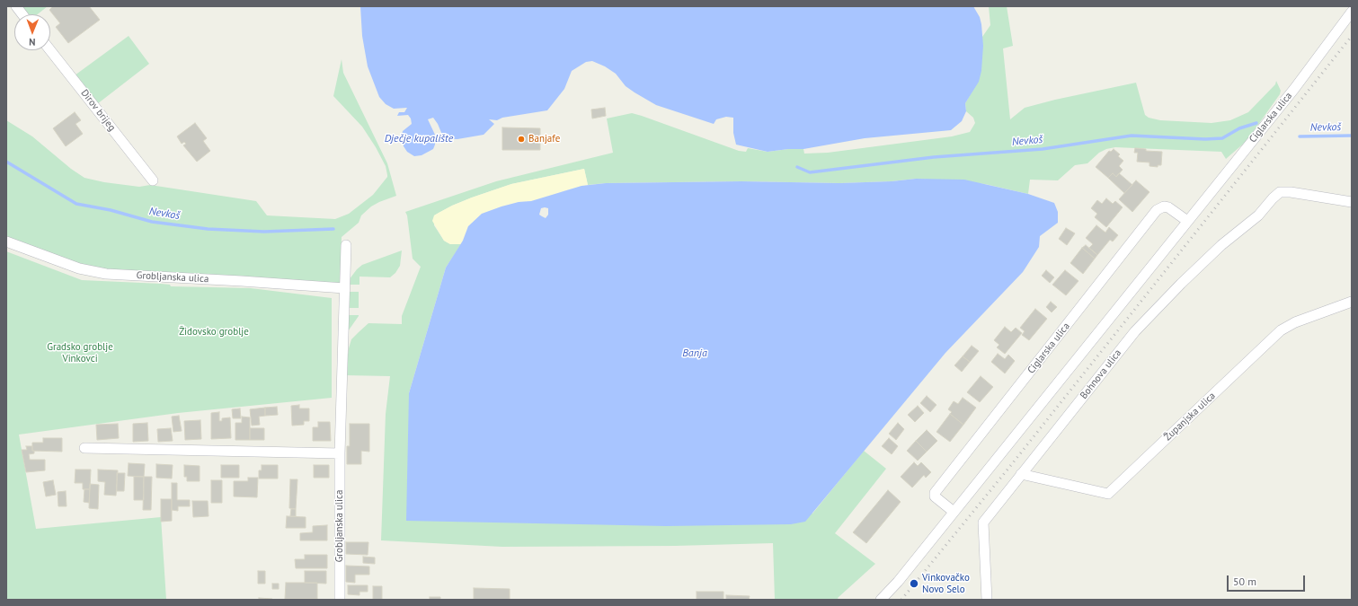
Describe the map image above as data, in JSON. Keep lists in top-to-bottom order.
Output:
{
  "streets": {
    "street": [
      "Dirov brijeg",
      "Ciglarska ulica",
      "Grobljanska ulica",
      "Bohnova ulica",
      "Županjska ulica"
    ]
  },
  "crossings": [
    ["Bohnova ulica", "Županjska ulica"]
  ],
  "water": ["Nevkoš", "Dječje kupalište", "Banja"],
  "parks": ["Židovsko groblje", "Gradsko groblje Vinkovci"],
  "places": ["Banjafe", "Vinkovačko Novo Selo"],
  "scale_bar": "50 m",
  "north": "bottom"
}
